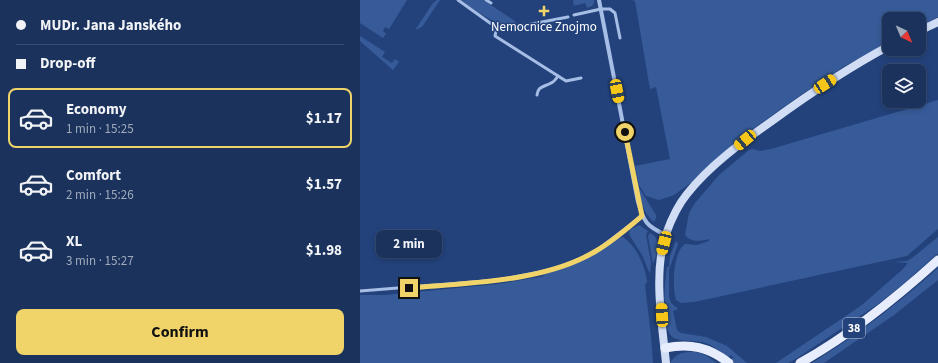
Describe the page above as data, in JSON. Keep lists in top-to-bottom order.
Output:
{
  "streets": {
    "main road": ["38"]
  },
  "places": {
    "health": ["Nemocnice Znojmo"]
  },
  "north": "bottom right",
  "page": {
    "banner": ["MUDr. Jana Janského", "Drop-off"],
    "list": [
      {
        "name": "Economy",
        "note": "1 min · 15:25",
        "value": "$1.17"
      },
      {
        "name": "Comfort",
        "note": "2 min · 15:26",
        "value": "$1.57"
      },
      {
        "name": "XL",
        "note": "3 min · 15:27",
        "value": "$1.98"
      }
    ],
    "bubble": "2 min",
    "buttons": "Confirm"
  }
}
